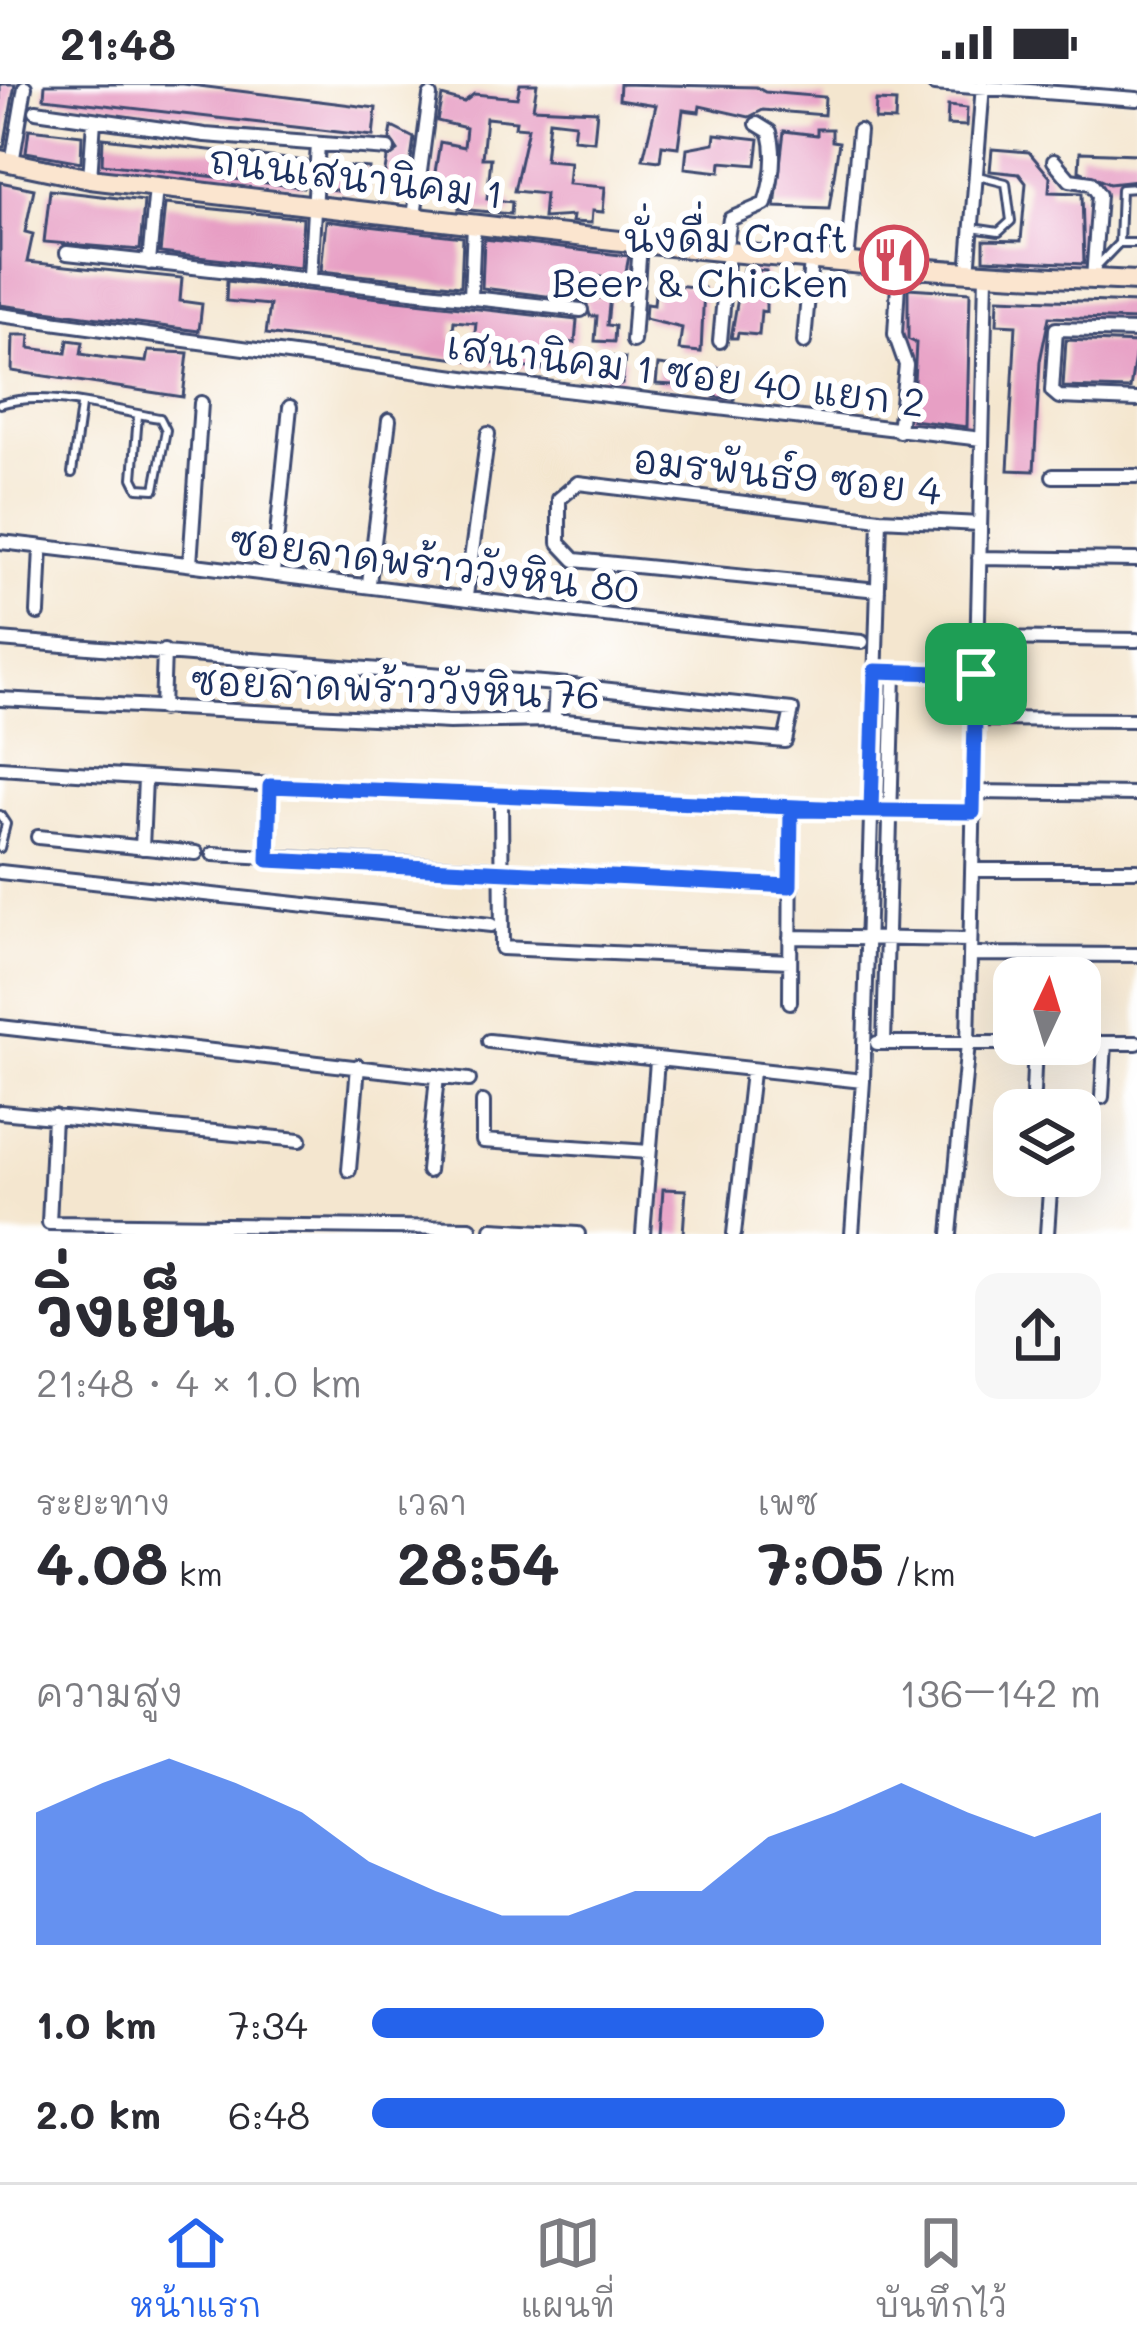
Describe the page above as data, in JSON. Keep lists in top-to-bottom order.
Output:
{
  "streets": {
    "street": [
      "ถนนเสนานิคม 1",
      "เสนานิคม 1 ซอย 40 แยก 2",
      "อมรพันธ์9 ซอย 4",
      "ซอยลาดพร้าววังหิน 80",
      "ซอยลาดพร้าววังหิน 76"
    ]
  },
  "places": {
    "restaurant": ["นั่งดื่ม Craft Beer & Chicken"]
  },
  "north": "top",
  "page": {
    "status": "21:48",
    "heading": ["วิ่งเย็น", "21:48 · 4 × 1.0 km"],
    "stats": [
      ["ระยะทาง", "4.08 km"],
      ["เวลา", "28:54"],
      ["เพซ", "7:05 /km"]
    ],
    "chart": ["ความสูง", "136–142 m"],
    "list": [
      {
        "name": "1.0 km",
        "note": "7:34"
      },
      {
        "name": "2.0 km",
        "note": "6:48"
      }
    ],
    "tabs": ["หน้าแรก", "แผนที่", "บันทึกไว้"]
  }
}
